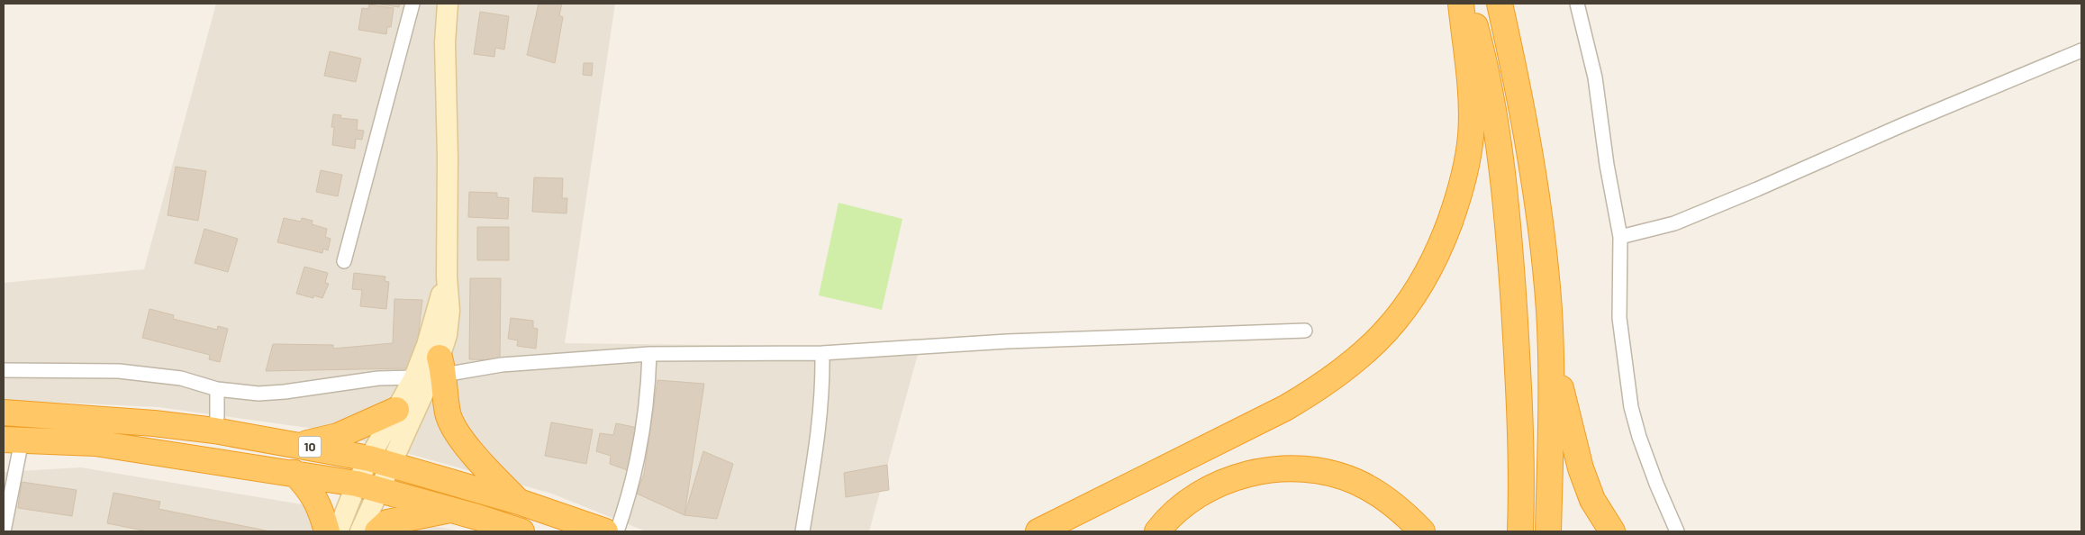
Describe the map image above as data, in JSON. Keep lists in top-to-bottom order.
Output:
{
  "streets": {
    "highway": ["10"]
  }
}
